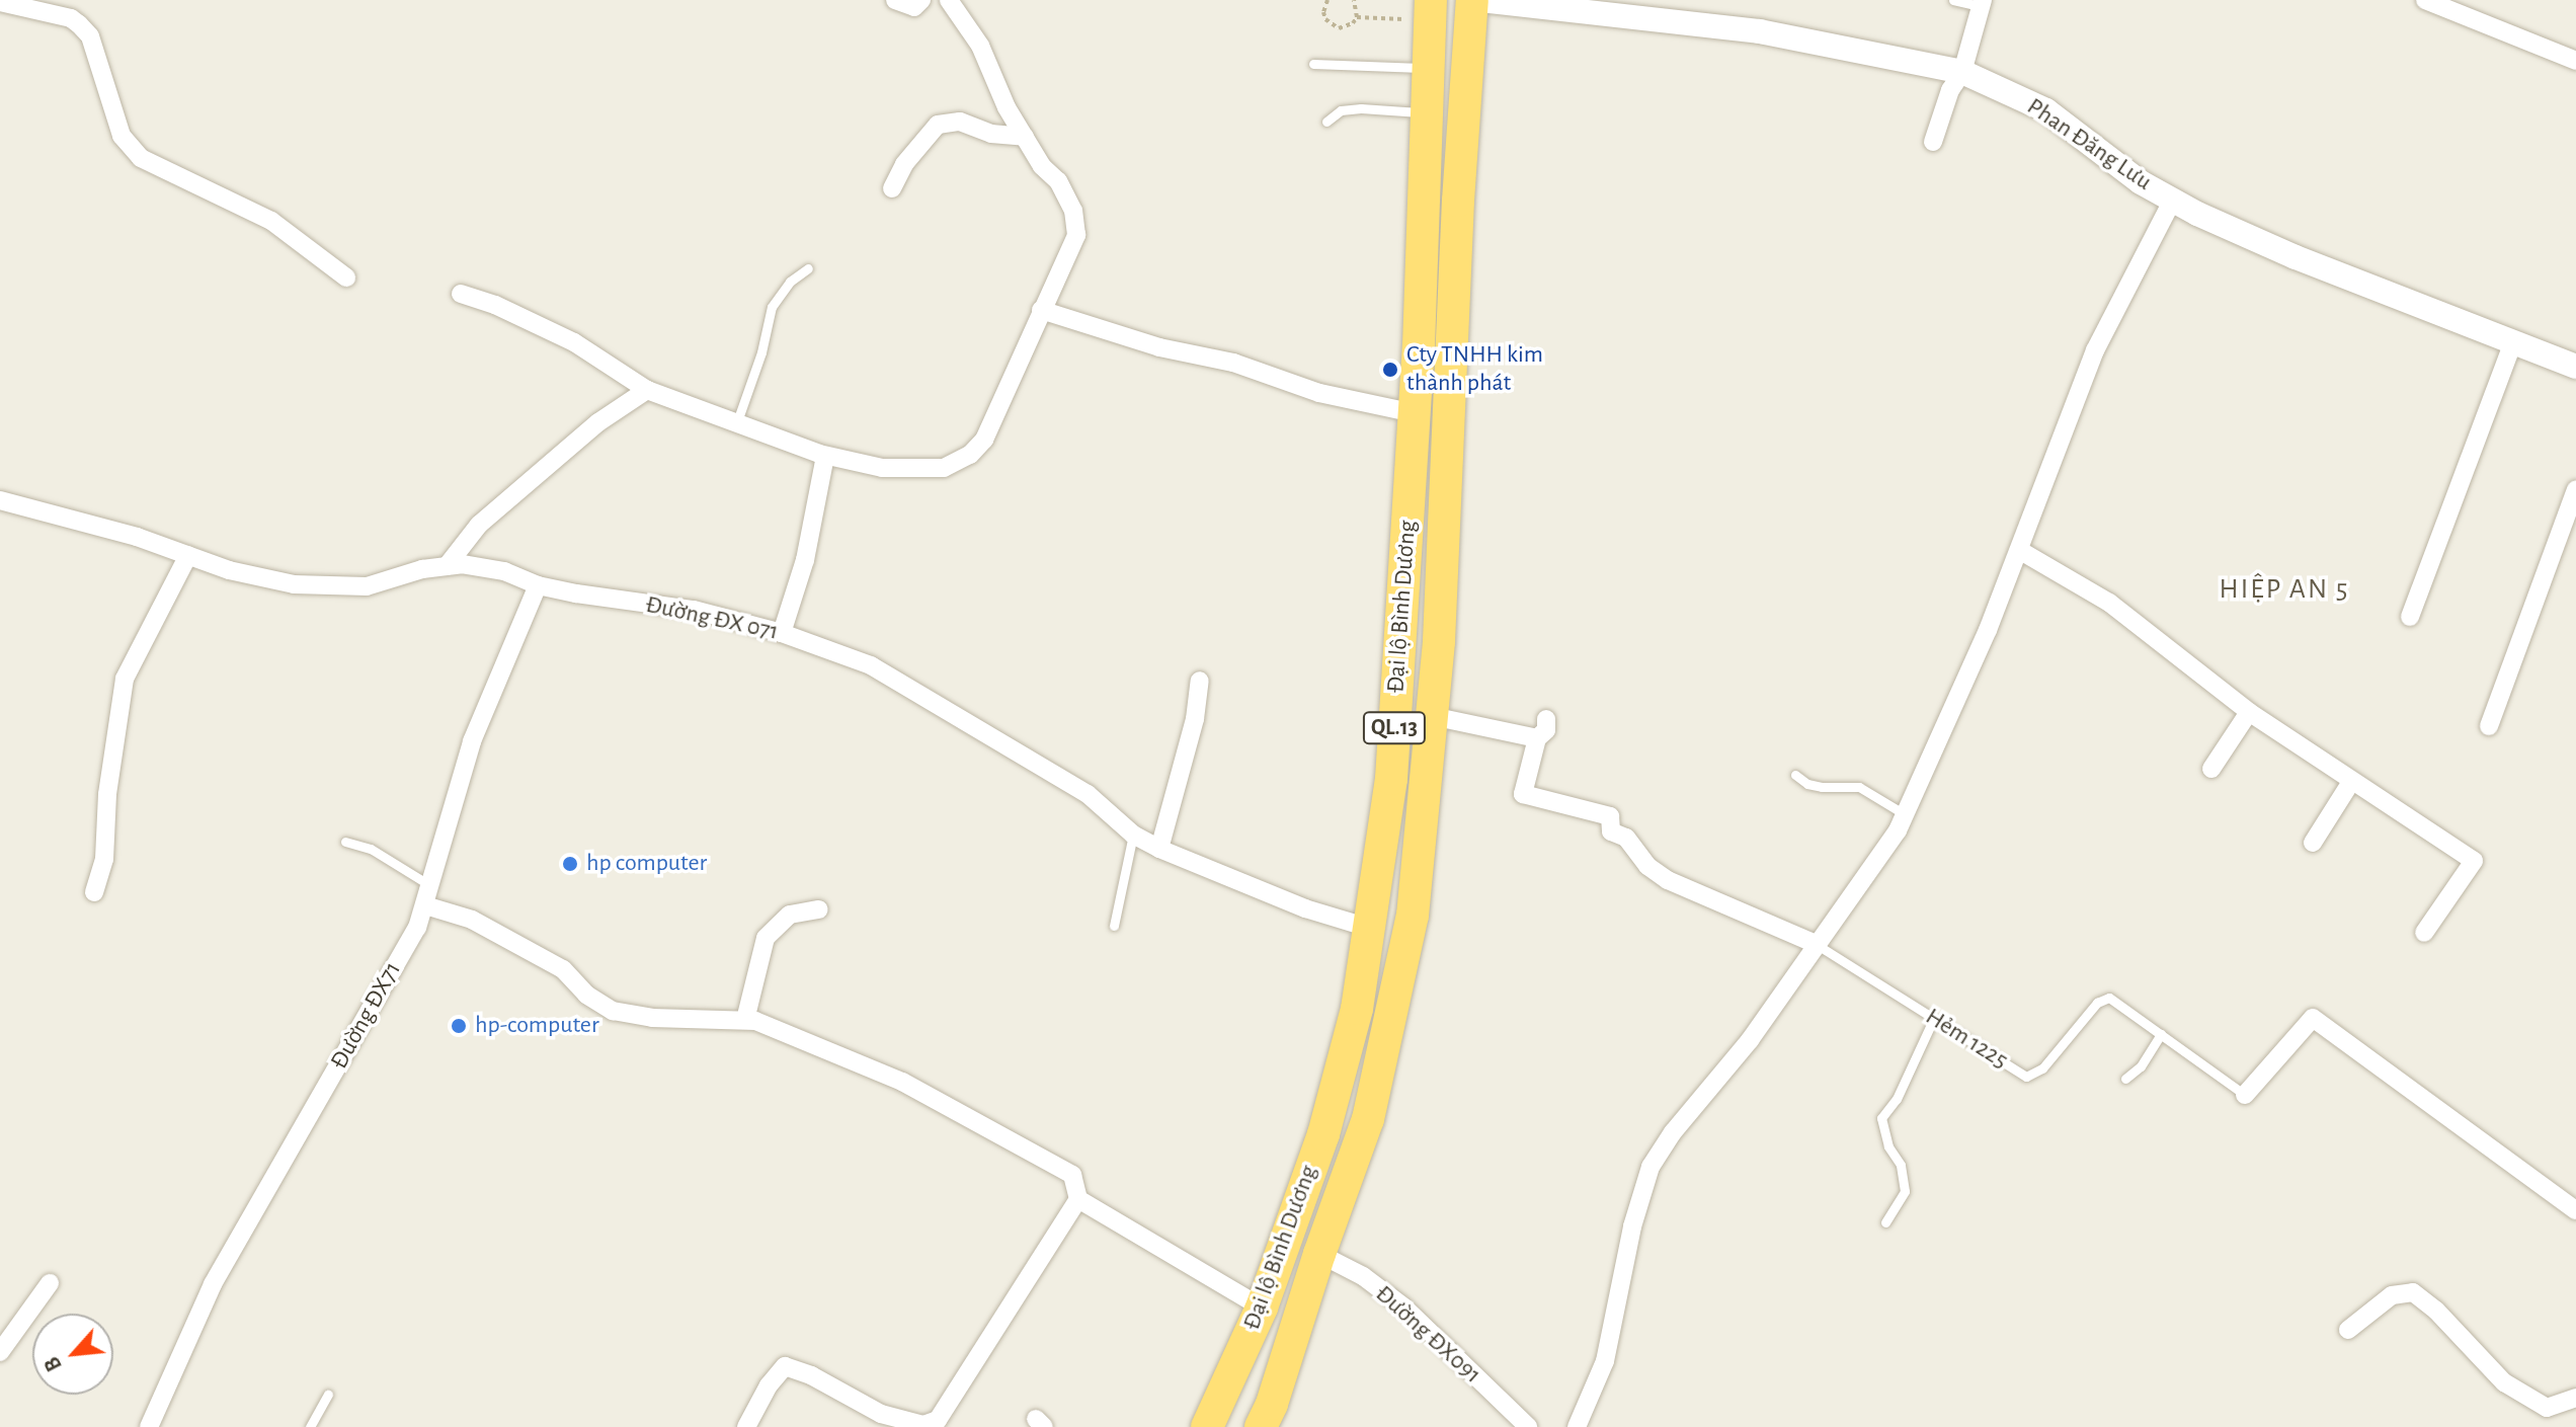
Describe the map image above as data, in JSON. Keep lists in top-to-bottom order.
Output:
{
  "streets": {
    "highway": ["Đại lộ Bình Dương", "QL.13"],
    "street": [
      "Phan Đăng Lưu",
      "Đường ĐX 071",
      "Đường ĐX71",
      "Hẻm 1225",
      "Đường ĐX091"
    ]
  },
  "crossings": [
    ["Đại lộ Bình Dương", "Đường ĐX 071"],
    ["Đại lộ Bình Dương", "Đường ĐX091"],
    ["Đường ĐX 071", "Đường ĐX71"]
  ],
  "districts": ["HIỆP AN 5"],
  "places": ["Cty TNHH kim thành phát", "hp computer", "hp-computer"],
  "north": "bottom left"
}
